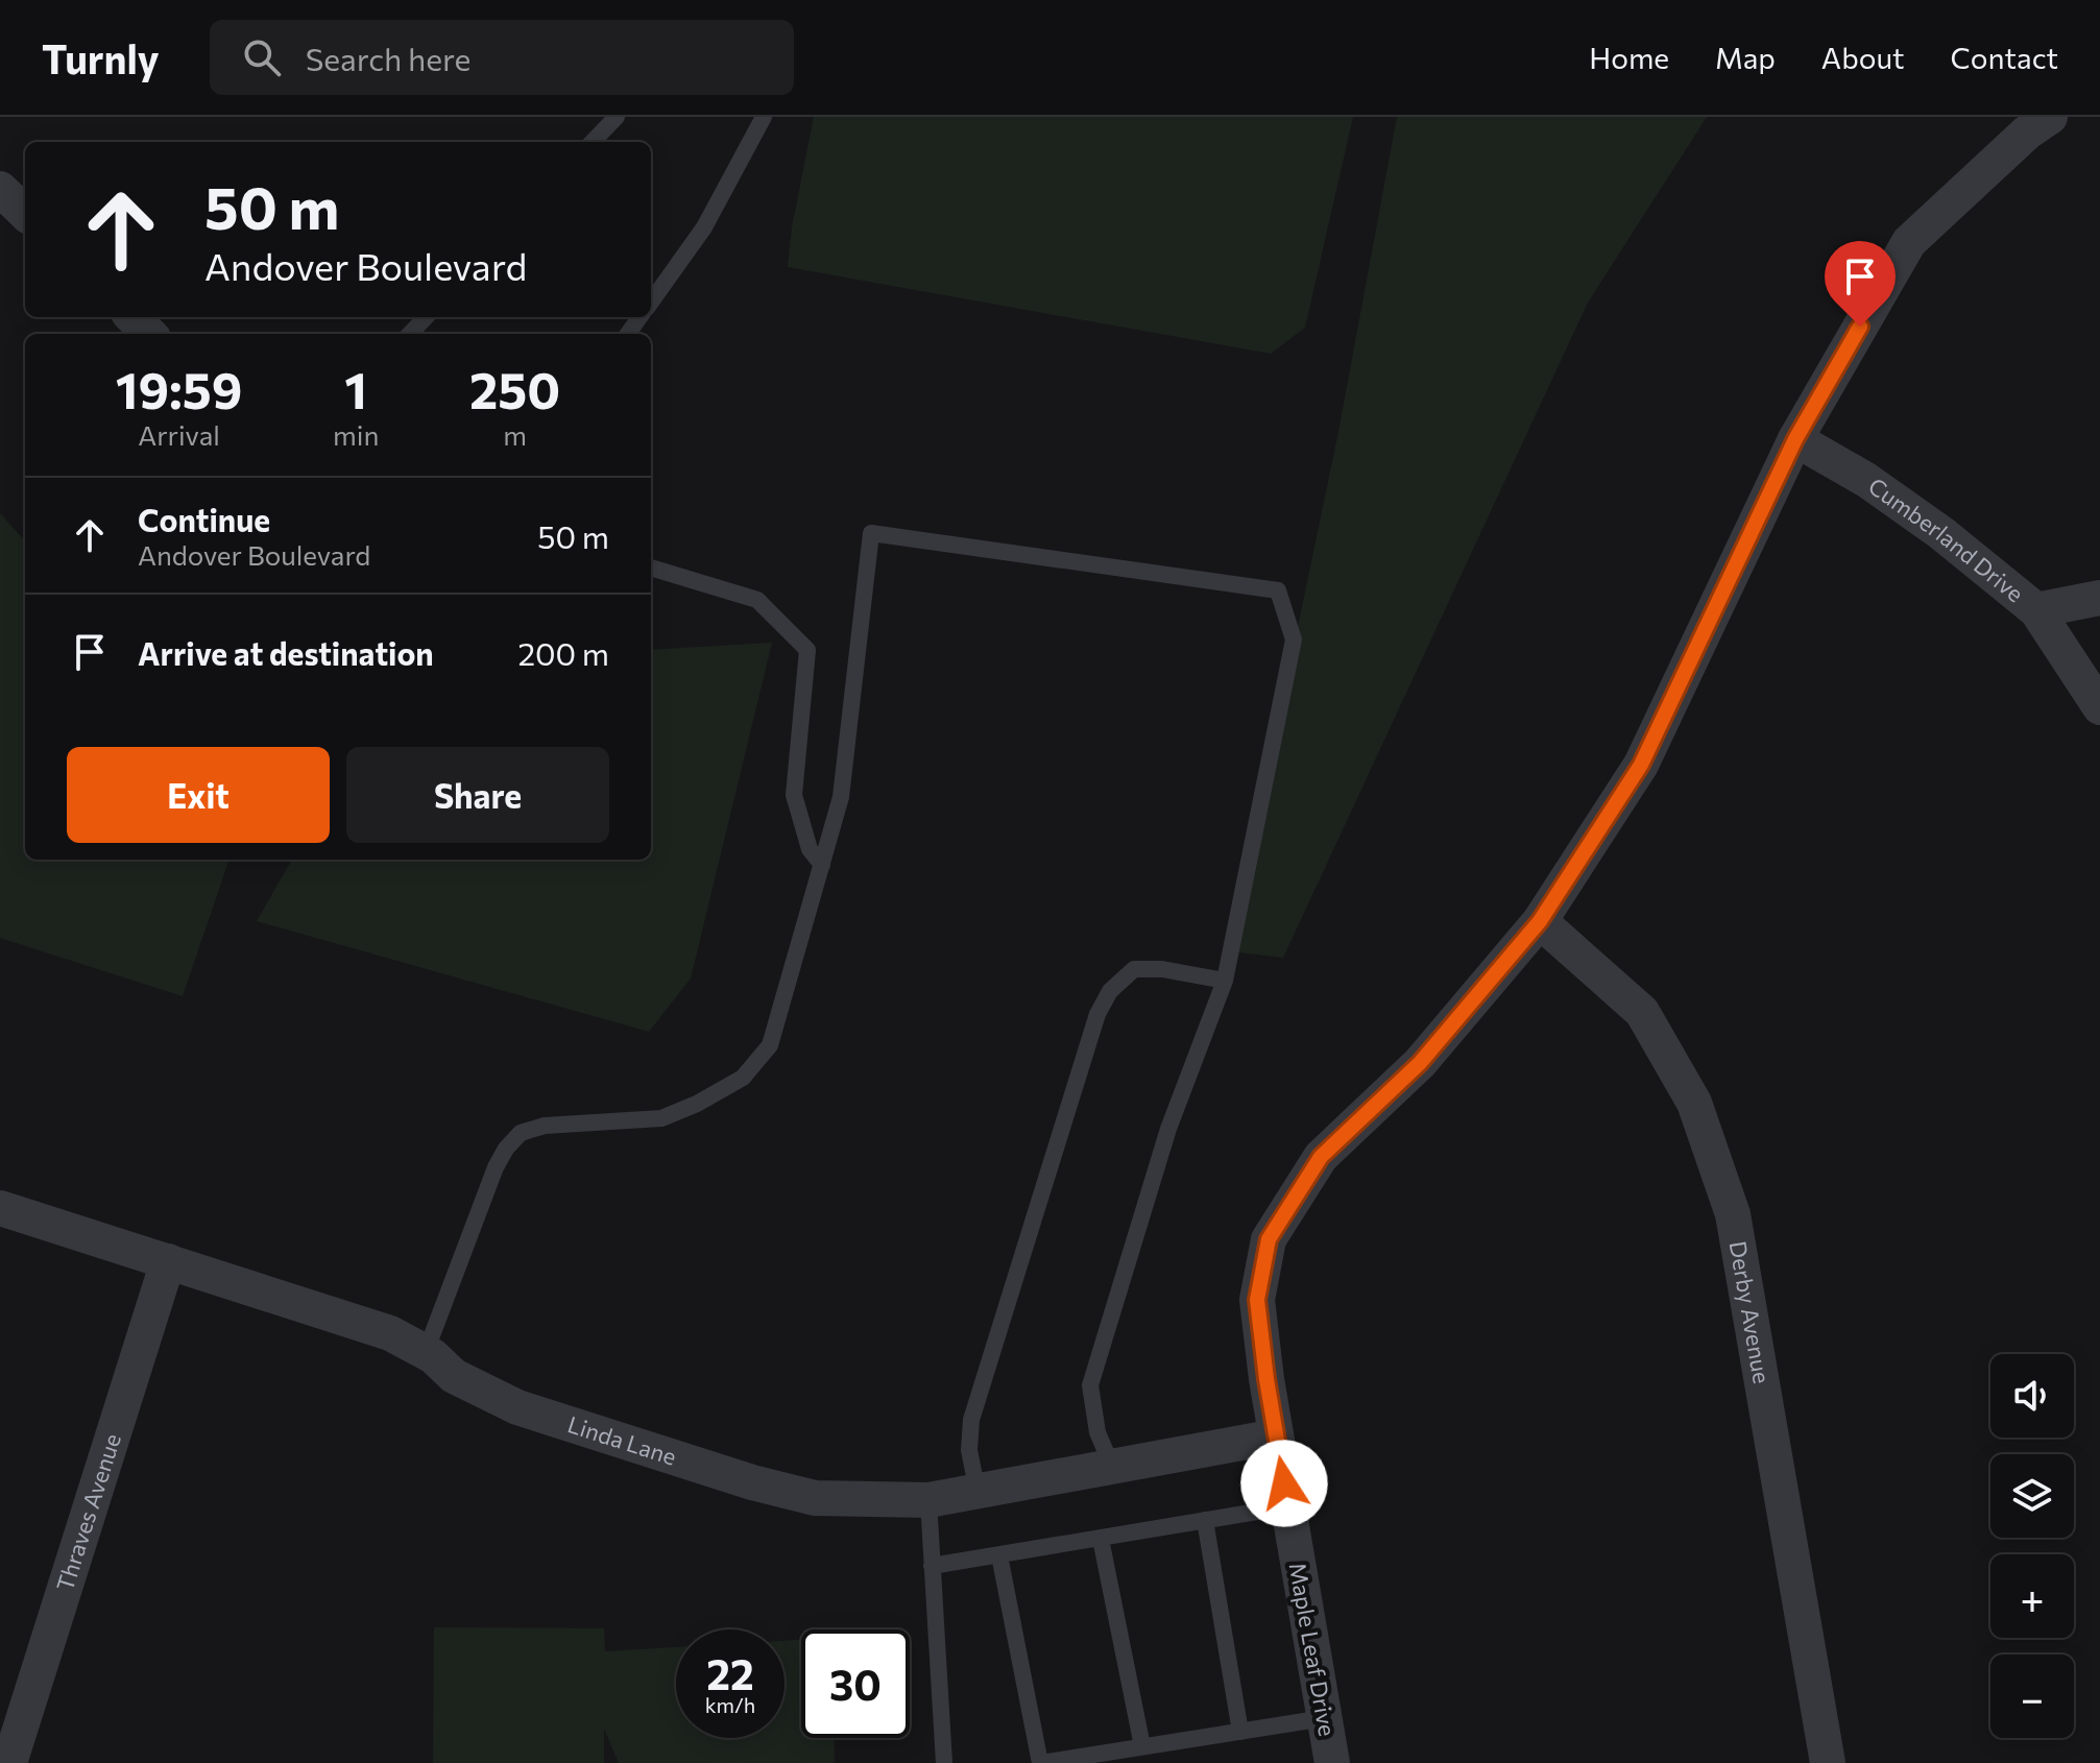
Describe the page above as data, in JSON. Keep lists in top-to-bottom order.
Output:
{
  "streets": {
    "street": [
      "Cumberland Drive",
      "Derby Avenue",
      "Linda Lane",
      "Thraves Avenue",
      "Maple Leaf Drive"
    ]
  },
  "crossings": [
    ["Derby Avenue", "Maple Leaf Drive"],
    ["Linda Lane", "Thraves Avenue"],
    ["Linda Lane", "Maple Leaf Drive"]
  ],
  "page": {
    "header": "Turnly",
    "search": "Search here",
    "nav": [
      "Home",
      "Map",
      "About",
      "Contact"
    ],
    "turn": ["50 m", "Andover Boulevard"],
    "eta": [
      "19:59",
      "Arrival",
      "1",
      "min",
      "250",
      "m"
    ],
    "list": [
      {
        "name": "Continue",
        "note": "Andover Boulevard",
        "value": "50 m"
      },
      {
        "name": "Arrive at destination",
        "value": "200 m"
      }
    ],
    "buttons": ["Exit", "Share"],
    "map_buttons": ["+", "−"],
    "speed": "22 km/h",
    "limit": "30"
  }
}
